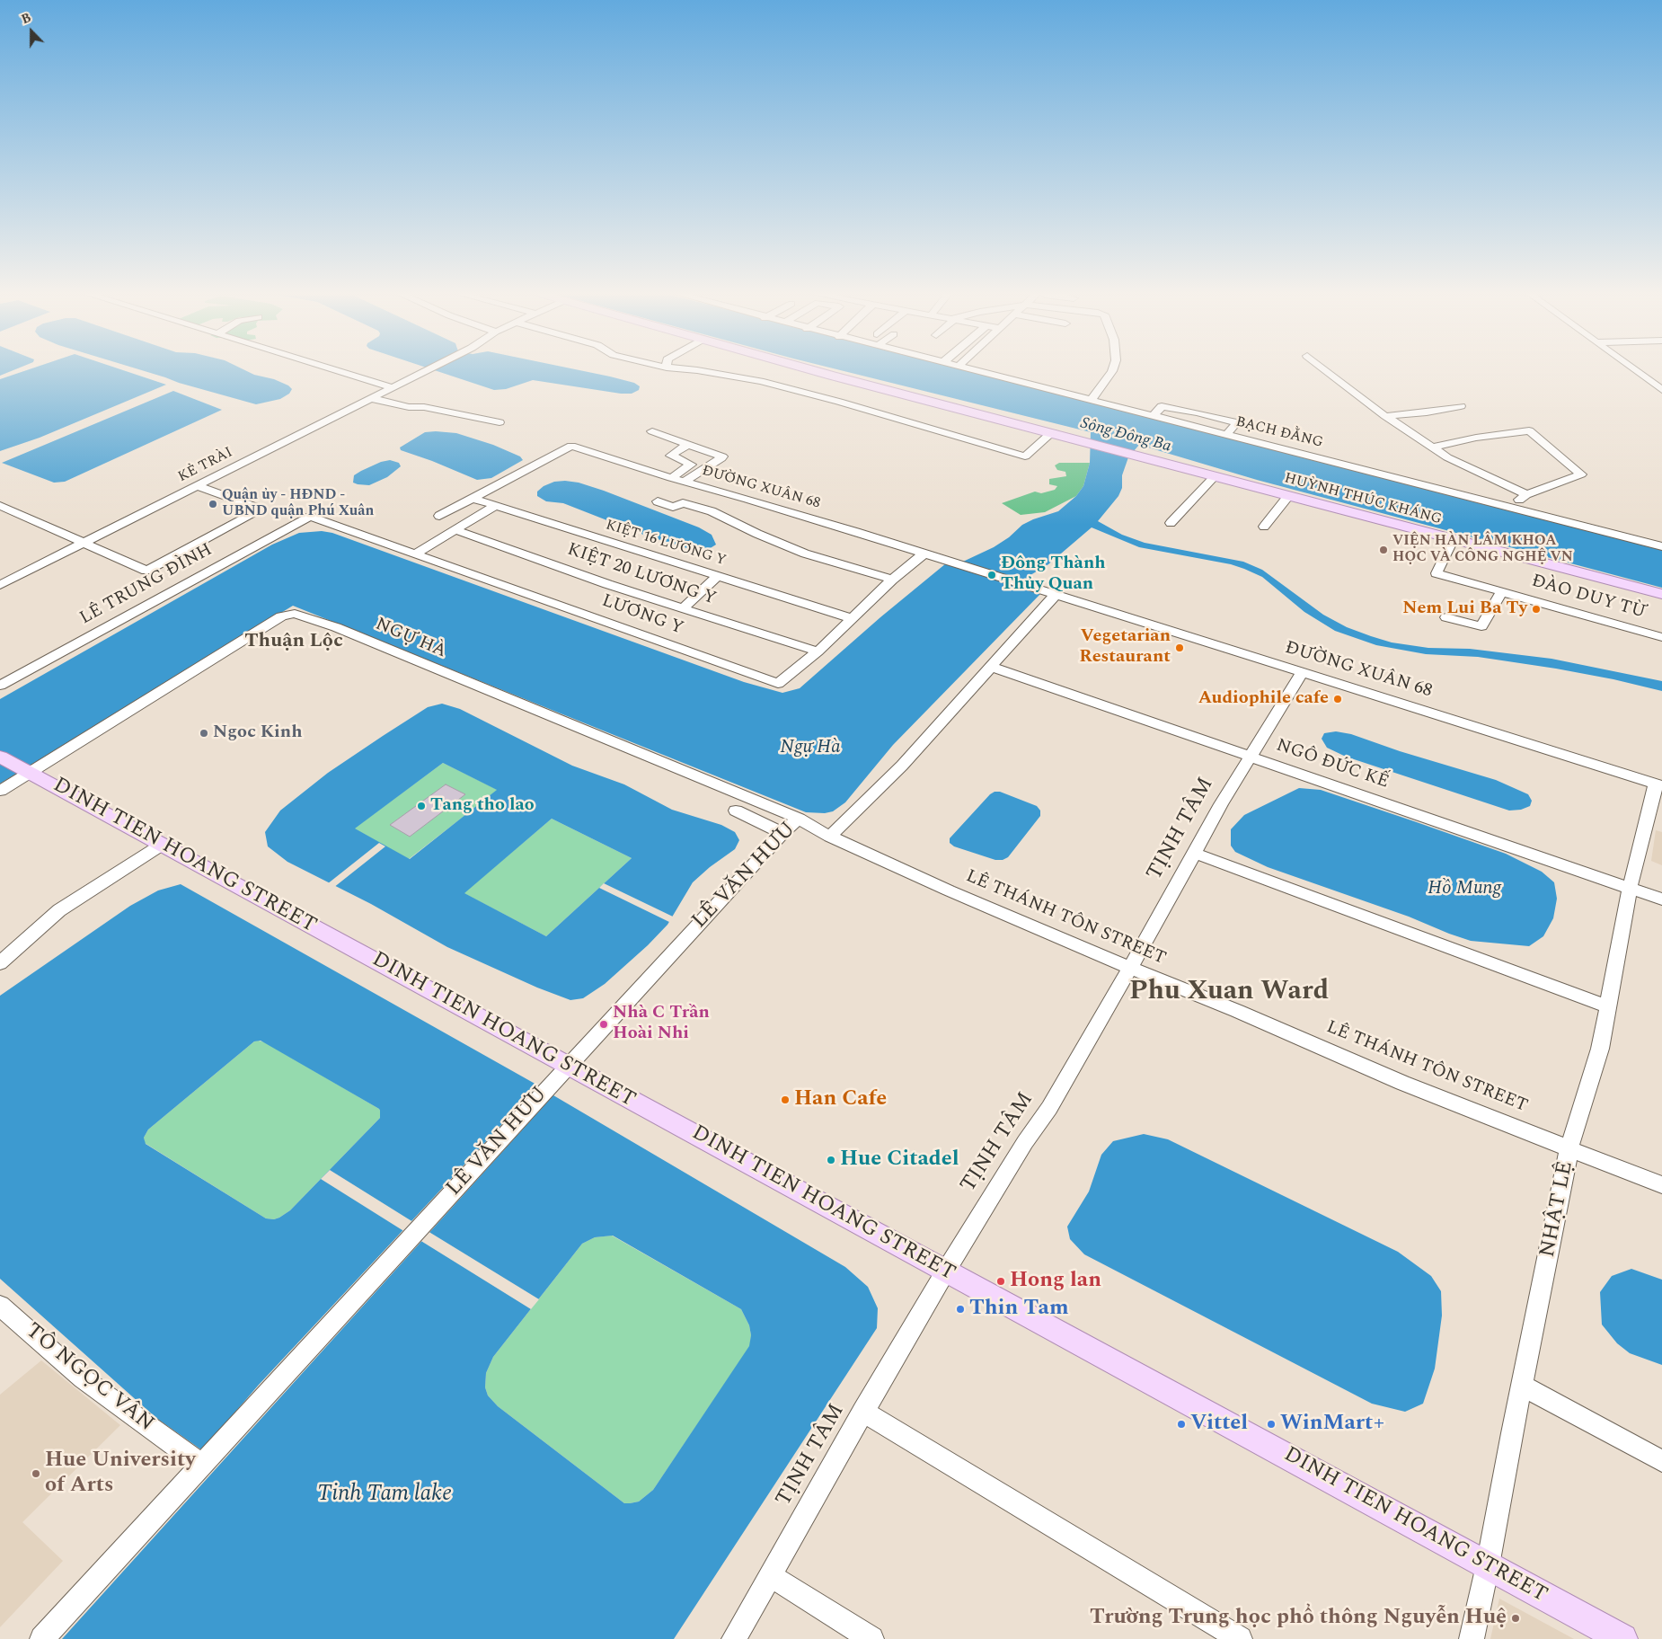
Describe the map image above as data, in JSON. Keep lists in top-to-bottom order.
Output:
{
  "streets": {
    "main road": ["HUỲNH THÚC KHÁNG", "DINH TIEN HOANG STREET"],
    "street": [
      "BẠCH ĐẰNG",
      "KẺ TRÀI",
      "ĐƯỜNG XUÂN 68",
      "KIỆT 16 LƯƠNG Y",
      "KIỆT 20 LƯƠNG Y",
      "LÊ TRUNG ĐÌNH",
      "ĐÀO DUY TỪ",
      "LƯƠNG Y",
      "NGỰ HÀ",
      "NGÔ ĐỨC KẾ",
      "TỊNH TÂM",
      "LÊ VĂN HƯU",
      "LÊ THÁNH TÔN STREET",
      "NHẬT LỆ",
      "TÔ NGỌC VÂN"
    ]
  },
  "crossings": [
    ["ĐƯỜNG XUÂN 68", "KIỆT 16 LƯƠNG Y"],
    ["ĐƯỜNG XUÂN 68", "LƯƠNG Y"],
    ["ĐƯỜNG XUÂN 68", "TỊNH TÂM"],
    ["ĐƯỜNG XUÂN 68", "NHẬT LỆ"],
    ["HUỲNH THÚC KHÁNG", "ĐÀO DUY TỪ"],
    ["KIỆT 16 LƯƠNG Y", "LƯƠNG Y"],
    ["KIỆT 20 LƯƠNG Y", "LƯƠNG Y"],
    ["LÊ TRUNG ĐÌNH", "LƯƠNG Y"],
    ["NGỰ HÀ", "DINH TIEN HOANG STREET"],
    ["NGỰ HÀ", "LÊ VĂN HƯU"],
    ["NGÔ ĐỨC KẾ", "TỊNH TÂM"],
    ["NGÔ ĐỨC KẾ", "NHẬT LỆ"],
    ["TỊNH TÂM", "DINH TIEN HOANG STREET"],
    ["TỊNH TÂM", "LÊ THÁNH TÔN STREET"],
    ["DINH TIEN HOANG STREET", "LÊ VĂN HƯU"],
    ["DINH TIEN HOANG STREET", "NHẬT LỆ"],
    ["LÊ VĂN HƯU", "LÊ THÁNH TÔN STREET"],
    ["LÊ VĂN HƯU", "TÔ NGỌC VÂN"],
    ["LÊ THÁNH TÔN STREET", "NHẬT LỆ"]
  ],
  "districts": ["Thuận Lộc", "Phu Xuan Ward"],
  "water": [
    "Sông Đông Ba",
    "Ngự Hà",
    "Hồ Mung",
    "Tinh Tam lake"
  ],
  "places": [
    "Quận ủy - HĐND - UBND quận Phú Xuân",
    "VIỆN HÀN LÂM KHOA HỌC VÀ CÔNG NGHỆ VN",
    "Đông Thành Thủy Quan",
    "Nem Lui Ba Ty",
    "Vegetarian Restaurant",
    "Audiophile cafe",
    "Ngoc Kinh",
    "Tang tho lao",
    "Nhà C Trần Hoài Nhi",
    "Han Cafe",
    "Hue Citadel",
    "Hong lan",
    "Thin Tam",
    "Vittel",
    "WinMart+",
    "Hue University of Arts",
    "Trường Trung học phổ thông Nguyễn Huệ"
  ],
  "north": "top"
}
